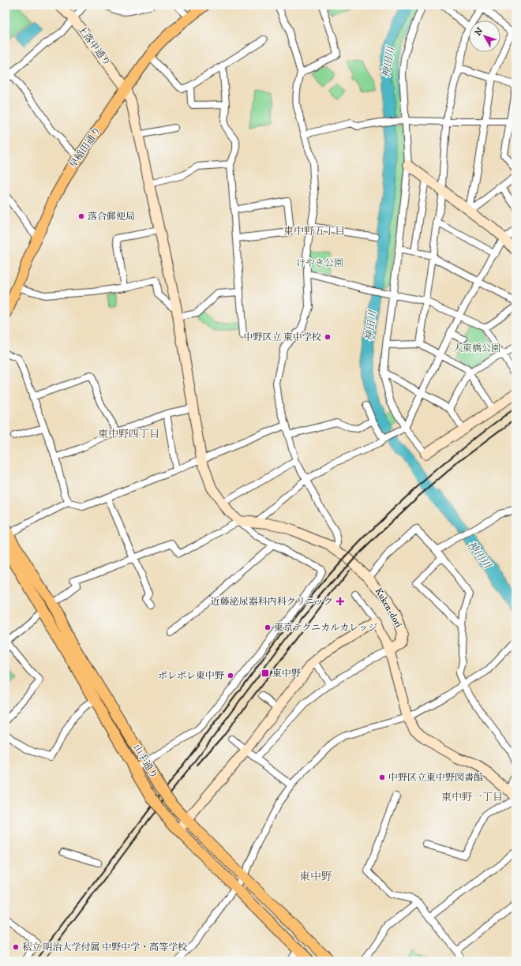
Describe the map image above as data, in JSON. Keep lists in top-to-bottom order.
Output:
{
  "streets": {
    "main road": ["早稲田通り", "山手通り"],
    "street": ["上落中通り", "Kuken-dori"]
  },
  "crossings": [
    ["上落中通り", "早稲田通り"],
    ["上落中通り", "Kuken-dori"]
  ],
  "districts": [
    "東中野五丁目",
    "東中野四丁目",
    "東中野一丁目",
    "東中野"
  ],
  "water": ["神田川"],
  "parks": ["けやき公園", "大東橋公園"],
  "places": {
    "other": [
      "落合郵便局",
      "中野区立 東中学校",
      "東京テクニカルカレッジ",
      "ポレポレ東中野",
      "中野区立東中野図書館",
      "私立 明治大学付属 中野中学・高等学校"
    ],
    "health": ["近藤泌尿器科内科クリニック"],
    "transit": ["東中野"]
  },
  "north": "top left"
}
